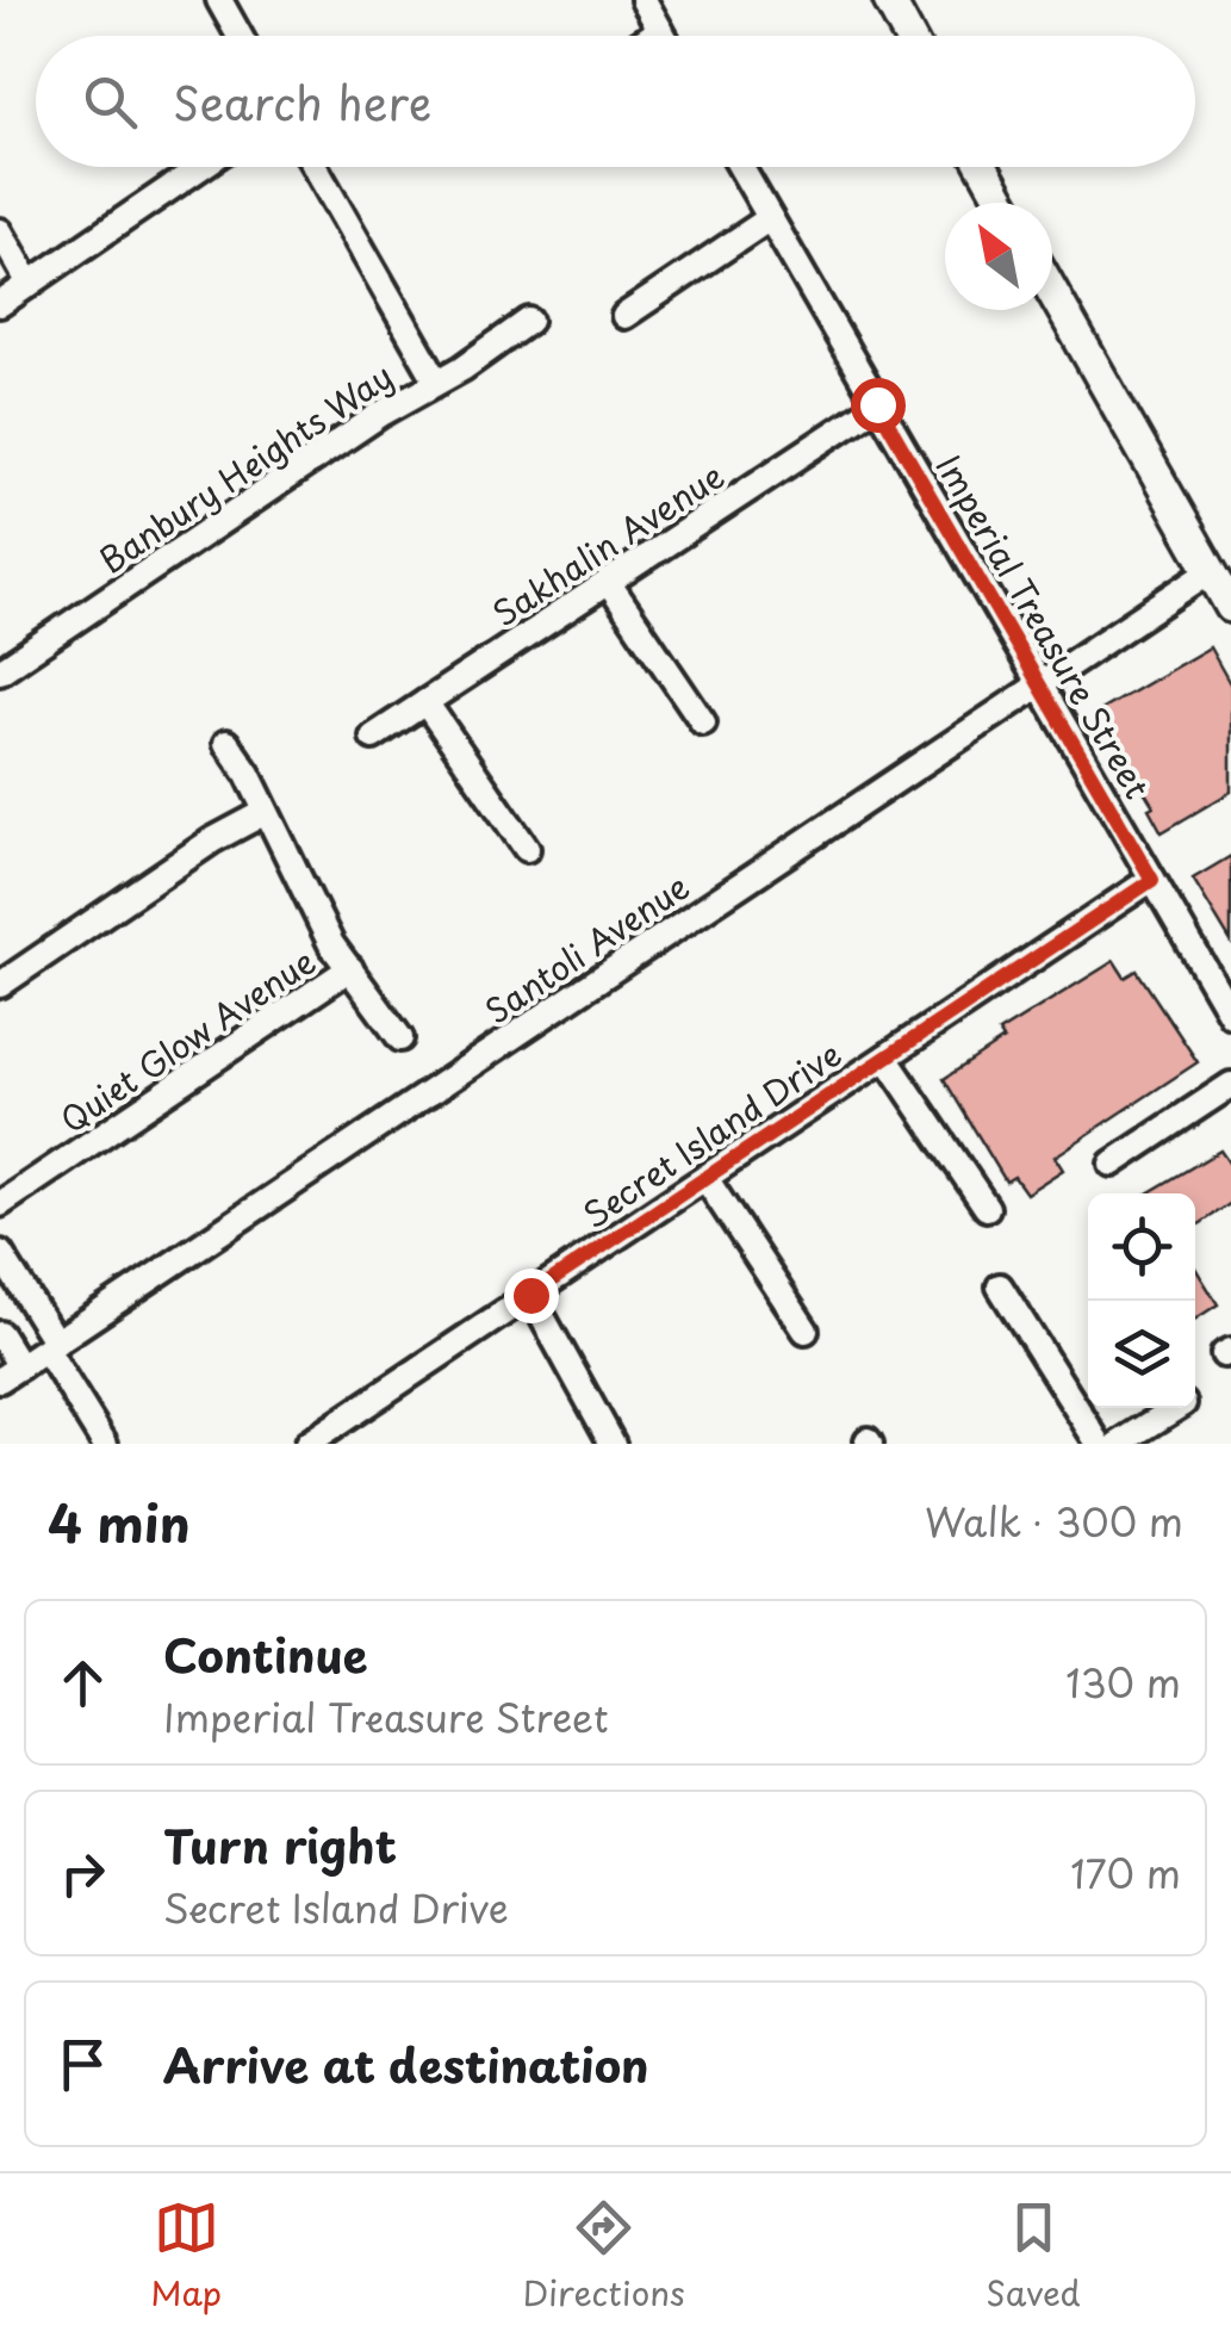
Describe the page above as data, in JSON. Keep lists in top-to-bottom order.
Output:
{
  "streets": {
    "street": [
      "Banbury Heights Way",
      "Sakhalin Avenue",
      "Imperial Treasure Street",
      "Santoli Avenue",
      "Quiet Glow Avenue",
      "Secret Island Drive"
    ]
  },
  "crossings": [
    ["Sakhalin Avenue", "Imperial Treasure Street"],
    ["Imperial Treasure Street", "Santoli Avenue"],
    ["Imperial Treasure Street", "Secret Island Drive"]
  ],
  "north": "top left",
  "page": {
    "search": "Search here",
    "heading": ["4 min", "Walk · 300 m"],
    "list": [
      ["Continue", "Imperial Treasure Street", "130 m"],
      ["Turn right", "Secret Island Drive", "170 m"],
      "Arrive at destination"
    ],
    "nav": ["Map", "Directions", "Saved"]
  }
}
